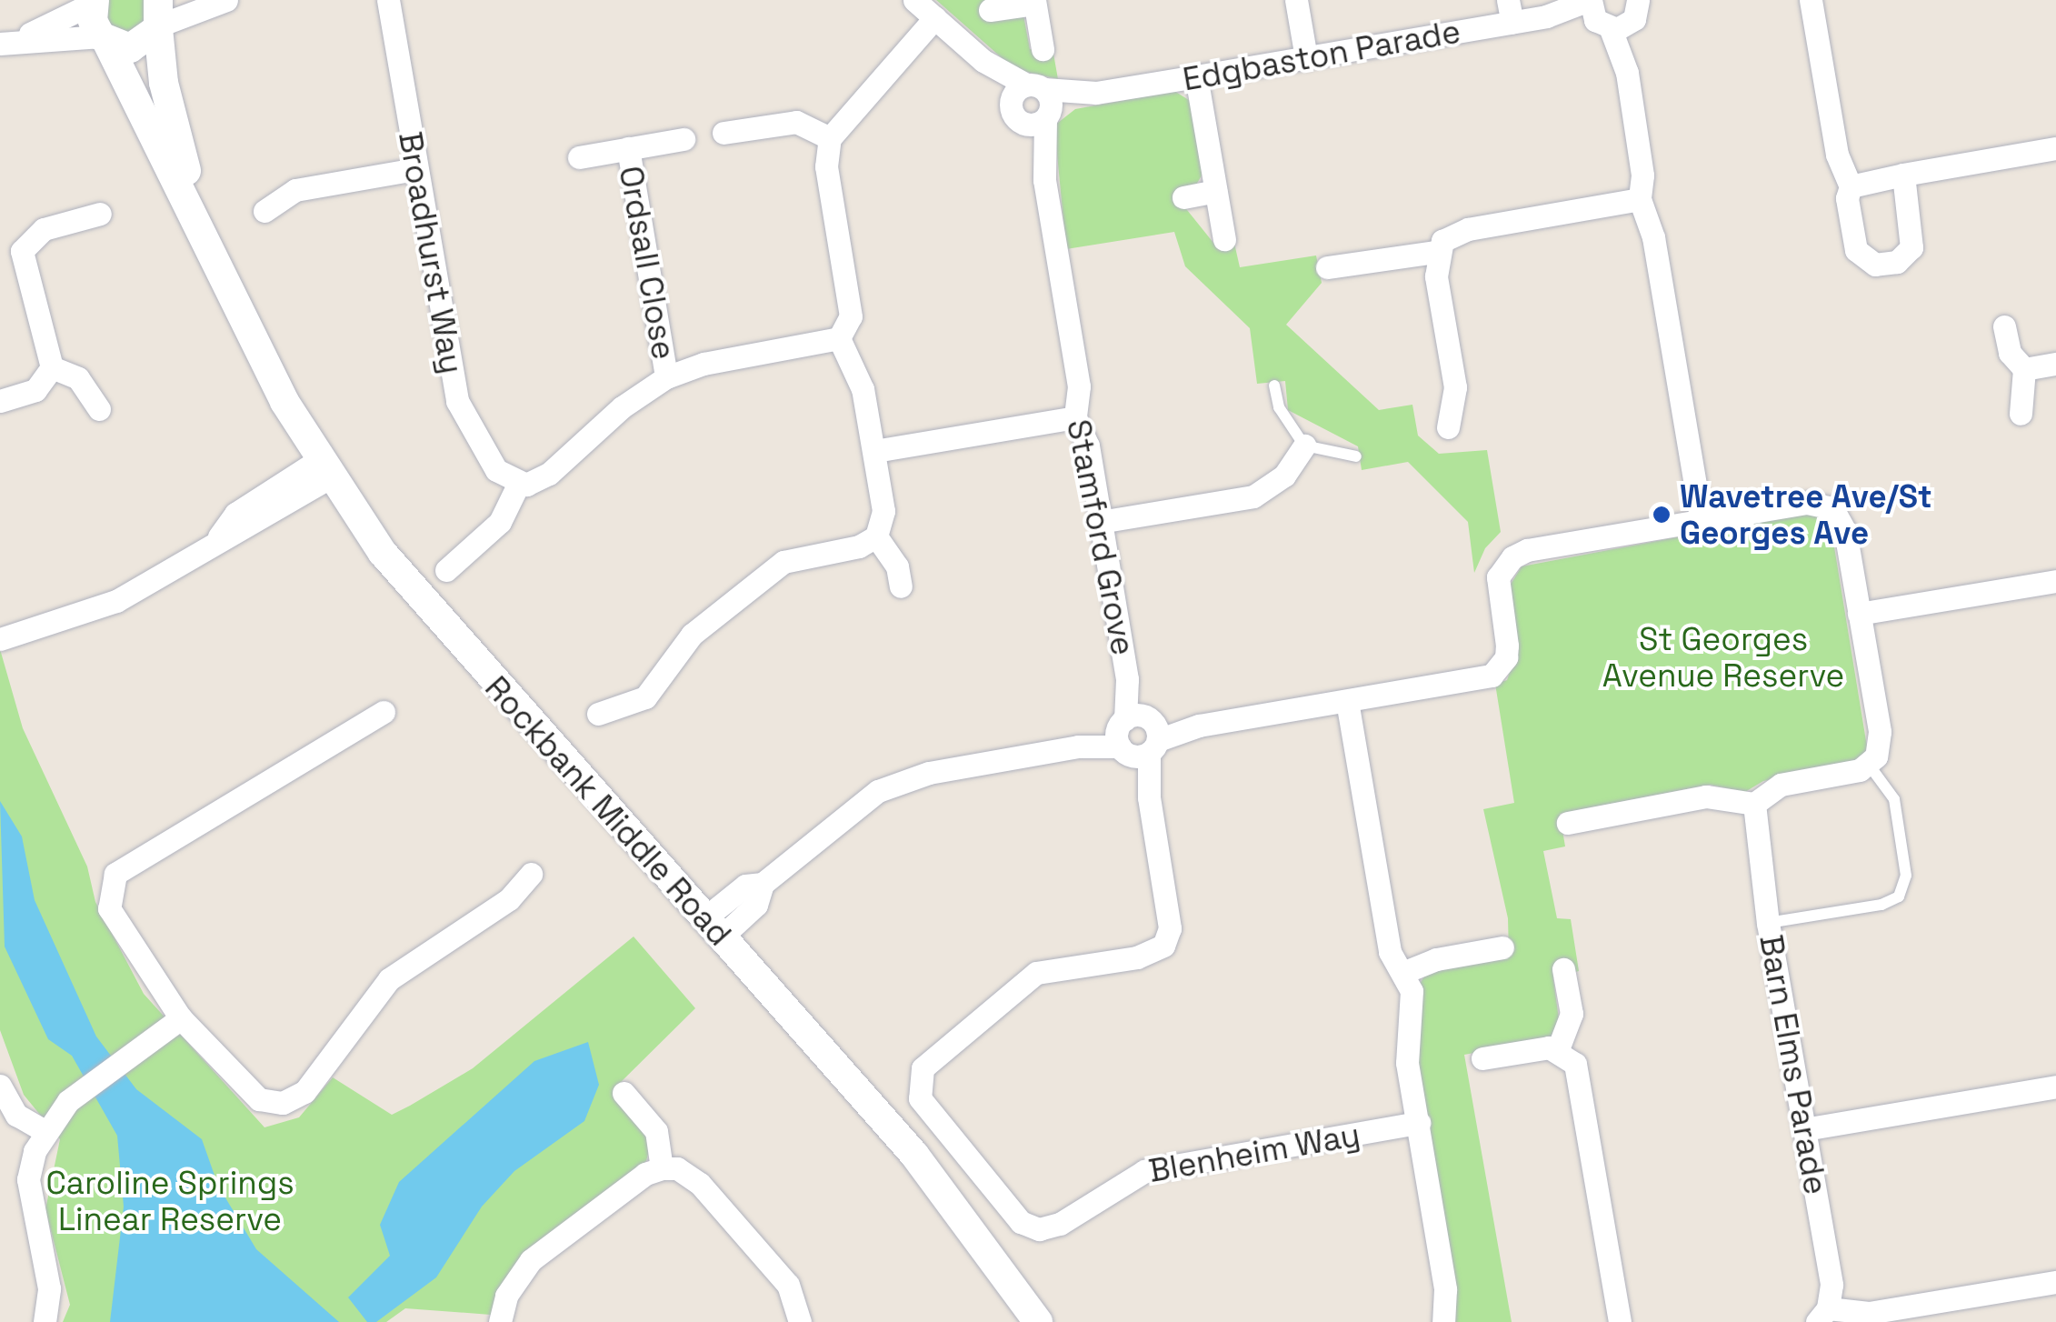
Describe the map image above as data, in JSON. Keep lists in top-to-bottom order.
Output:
{
  "streets": {
    "street": [
      "Edgbaston Parade",
      "Broadhurst Way",
      "Ordsall Close",
      "Stamford Grove",
      "Rockbank Middle Road",
      "Barn Elms Parade",
      "Blenheim Way"
    ]
  },
  "crossings": [
    ["Edgbaston Parade", "Stamford Grove"],
    ["Stamford Grove", "Blenheim Way"]
  ],
  "parks": ["St Georges Avenue Reserve", "Caroline Springs Linear Reserve"],
  "places": ["Wavetree Ave/St Georges Ave"]
}
